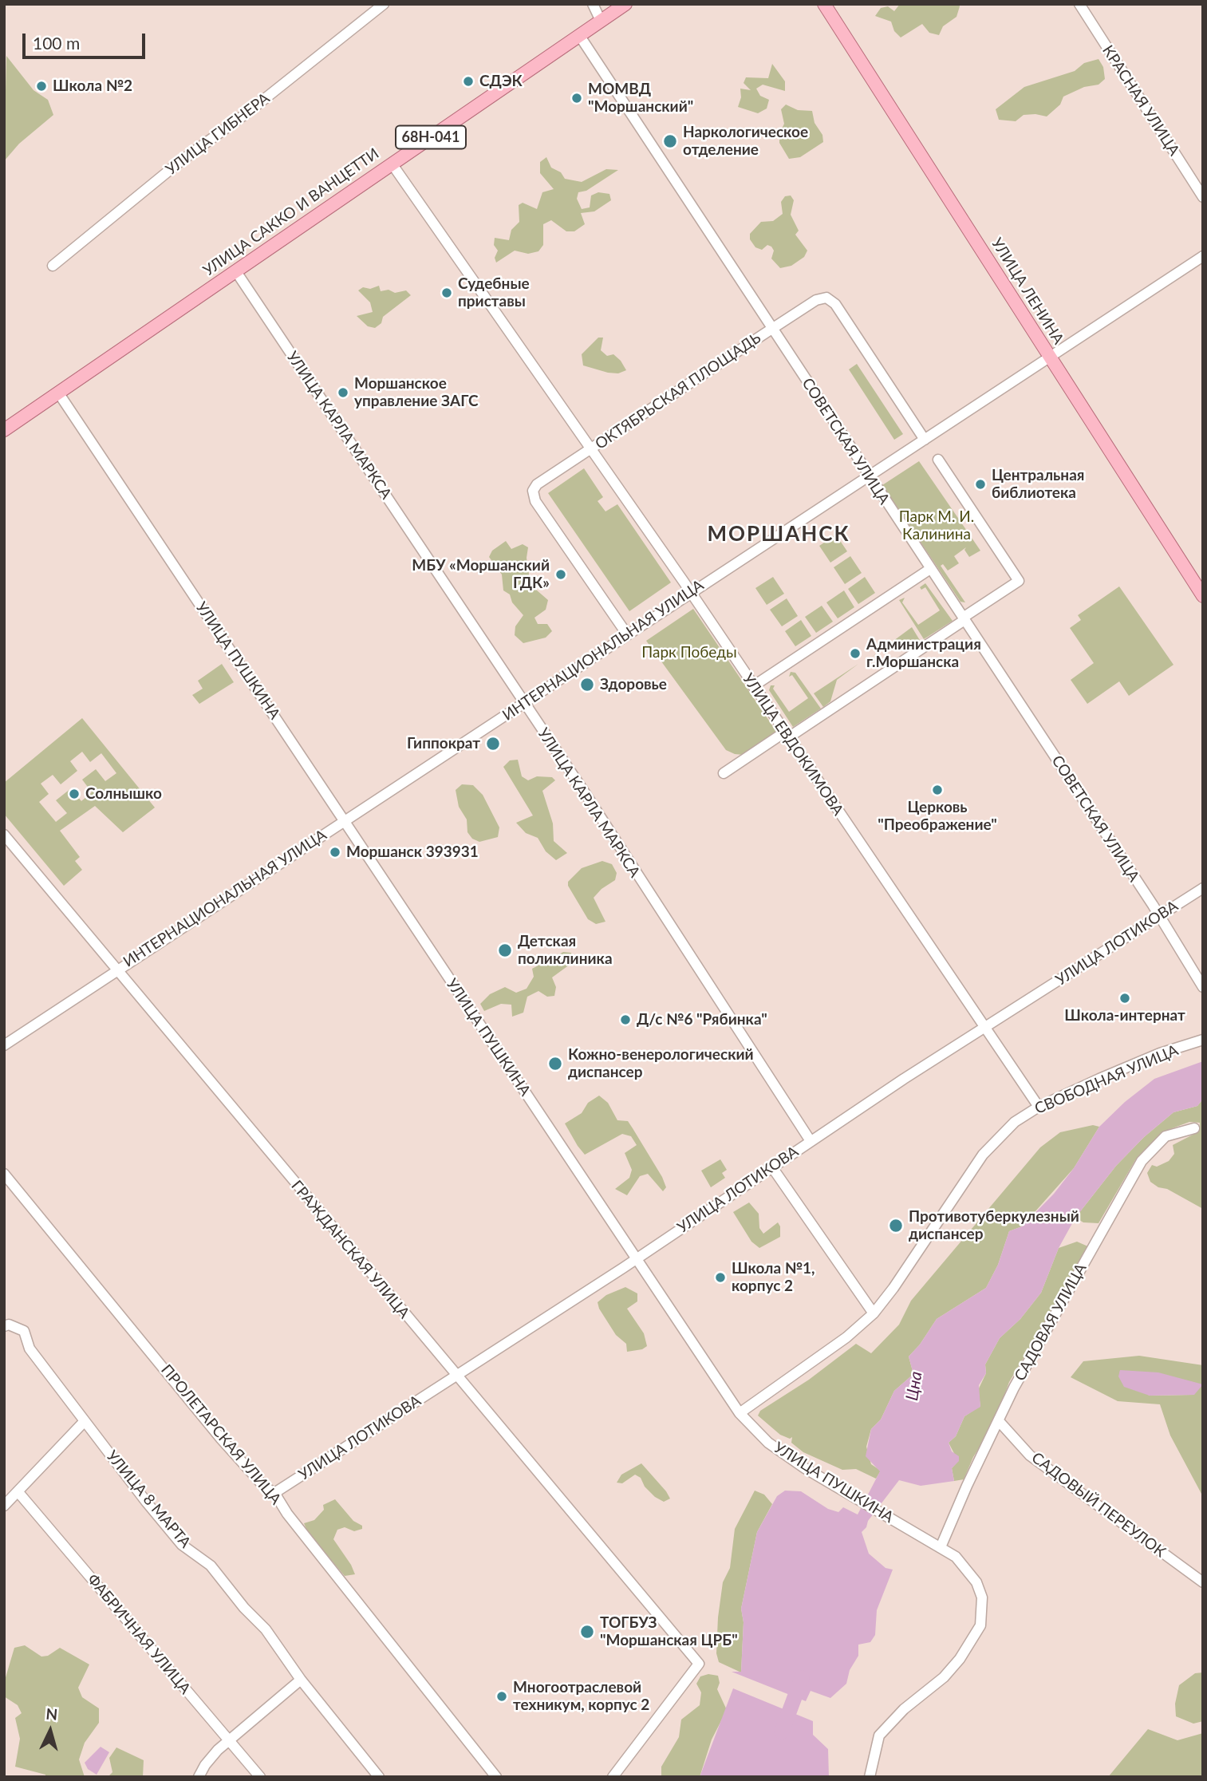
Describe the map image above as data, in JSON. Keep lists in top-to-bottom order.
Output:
{
  "streets": {
    "main road": ["68Н-041", "УЛИЦА САККО И ВАНЦЕТТИ", "УЛИЦА ЛЕНИНА"],
    "street": [
      "КРАСНАЯ УЛИЦА",
      "УЛИЦА ГИБНЕРА",
      "ОКТЯБРЬСКАЯ ПЛОЩАДЬ",
      "УЛИЦА КАРЛА МАРКСА",
      "СОВЕТСКАЯ УЛИЦА",
      "ИНТЕРНАЦИОНАЛЬНАЯ УЛИЦА",
      "УЛИЦА ПУШКИНА",
      "УЛИЦА ЕВДОКИМОВА",
      "УЛИЦА ЛОТИКОВА",
      "СВОБОДНАЯ УЛИЦА",
      "ГРАЖДАНСКАЯ УЛИЦА",
      "САДОВАЯ УЛИЦА",
      "ПРОЛЕТАРСКАЯ УЛИЦА",
      "УЛИЦА 8 МАРТА",
      "САДОВЫЙ ПЕРЕУЛОК",
      "ФАБРИЧНАЯ УЛИЦА"
    ]
  },
  "crossings": [
    ["УЛИЦА САККО И ВАНЦЕТТИ", "УЛИЦА КАРЛА МАРКСА"],
    ["УЛИЦА САККО И ВАНЦЕТТИ", "СОВЕТСКАЯ УЛИЦА"],
    ["УЛИЦА САККО И ВАНЦЕТТИ", "УЛИЦА ПУШКИНА"],
    ["УЛИЦА САККО И ВАНЦЕТТИ", "УЛИЦА ЕВДОКИМОВА"],
    ["УЛИЦА ЛЕНИНА", "ИНТЕРНАЦИОНАЛЬНАЯ УЛИЦА"],
    ["ОКТЯБРЬСКАЯ ПЛОЩАДЬ", "СОВЕТСКАЯ УЛИЦА"],
    ["ОКТЯБРЬСКАЯ ПЛОЩАДЬ", "ИНТЕРНАЦИОНАЛЬНАЯ УЛИЦА"],
    ["ОКТЯБРЬСКАЯ ПЛОЩАДЬ", "УЛИЦА ЕВДОКИМОВА"],
    ["УЛИЦА КАРЛА МАРКСА", "ИНТЕРНАЦИОНАЛЬНАЯ УЛИЦА"],
    ["УЛИЦА КАРЛА МАРКСА", "УЛИЦА ЛОТИКОВА"],
    ["СОВЕТСКАЯ УЛИЦА", "ИНТЕРНАЦИОНАЛЬНАЯ УЛИЦА"],
    ["СОВЕТСКАЯ УЛИЦА", "УЛИЦА ЛОТИКОВА"],
    ["ИНТЕРНАЦИОНАЛЬНАЯ УЛИЦА", "УЛИЦА ПУШКИНА"],
    ["ИНТЕРНАЦИОНАЛЬНАЯ УЛИЦА", "УЛИЦА ЕВДОКИМОВА"],
    ["ИНТЕРНАЦИОНАЛЬНАЯ УЛИЦА", "ГРАЖДАНСКАЯ УЛИЦА"],
    ["УЛИЦА ПУШКИНА", "УЛИЦА ЛОТИКОВА"],
    ["УЛИЦА ПУШКИНА", "СВОБОДНАЯ УЛИЦА"],
    ["УЛИЦА ПУШКИНА", "САДОВАЯ УЛИЦА"],
    ["УЛИЦА ЕВДОКИМОВА", "УЛИЦА ЛОТИКОВА"],
    ["УЛИЦА ЕВДОКИМОВА", "СВОБОДНАЯ УЛИЦА"],
    ["УЛИЦА ЛОТИКОВА", "ГРАЖДАНСКАЯ УЛИЦА"],
    ["УЛИЦА ЛОТИКОВА", "ПРОЛЕТАРСКАЯ УЛИЦА"],
    ["САДОВАЯ УЛИЦА", "САДОВЫЙ ПЕРЕУЛОК"]
  ],
  "districts": ["МОРШАНСК"],
  "water": ["Цна"],
  "parks": ["Парк М. И. Калинина", "Парк Победы"],
  "places": [
    "СДЭК",
    "Школа №2",
    "МОМВД \"Моршанский\"",
    "Наркологическое отделение",
    "Судебные приставы",
    "Моршанское управление ЗАГС",
    "Центральная библиотека",
    "МБУ «Моршанский ГДК»",
    "Администрация г.Моршанска",
    "Здоровье",
    "Гиппократ",
    "Церковь \"Преображение\"",
    "Солнышко",
    "Моршанск 393931",
    "Детская поликлиника",
    "Школа-интернат",
    "Д/с №6 \"Рябинка\"",
    "Кожно-венерологический диспансер",
    "Противотуберкулезный диспансер",
    "Школа №1, корпус 2",
    "ТОГБУЗ \"Моршанская ЦРБ\"",
    "Многоотраслевой техникум, корпус 2"
  ],
  "scale_bar": "100 m",
  "north": "top"
}
